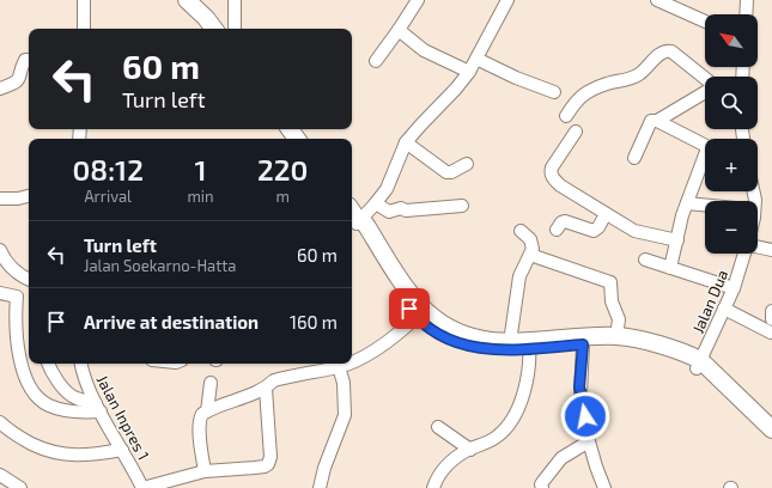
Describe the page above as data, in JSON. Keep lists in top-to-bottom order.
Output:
{
  "streets": {
    "street": ["Jalan Dua", "Jalan Inpres 1"]
  },
  "north": "top left",
  "page": {
    "map_buttons": ["+", "−"],
    "turn": ["60 m", "Turn left"],
    "eta": [
      "08:12",
      "Arrival",
      "1",
      "min",
      "220",
      "m"
    ],
    "list": [
      {
        "name": "Turn left",
        "note": "Jalan Soekarno-Hatta",
        "value": "60 m"
      },
      {
        "name": "Arrive at destination",
        "value": "160 m"
      }
    ]
  }
}
